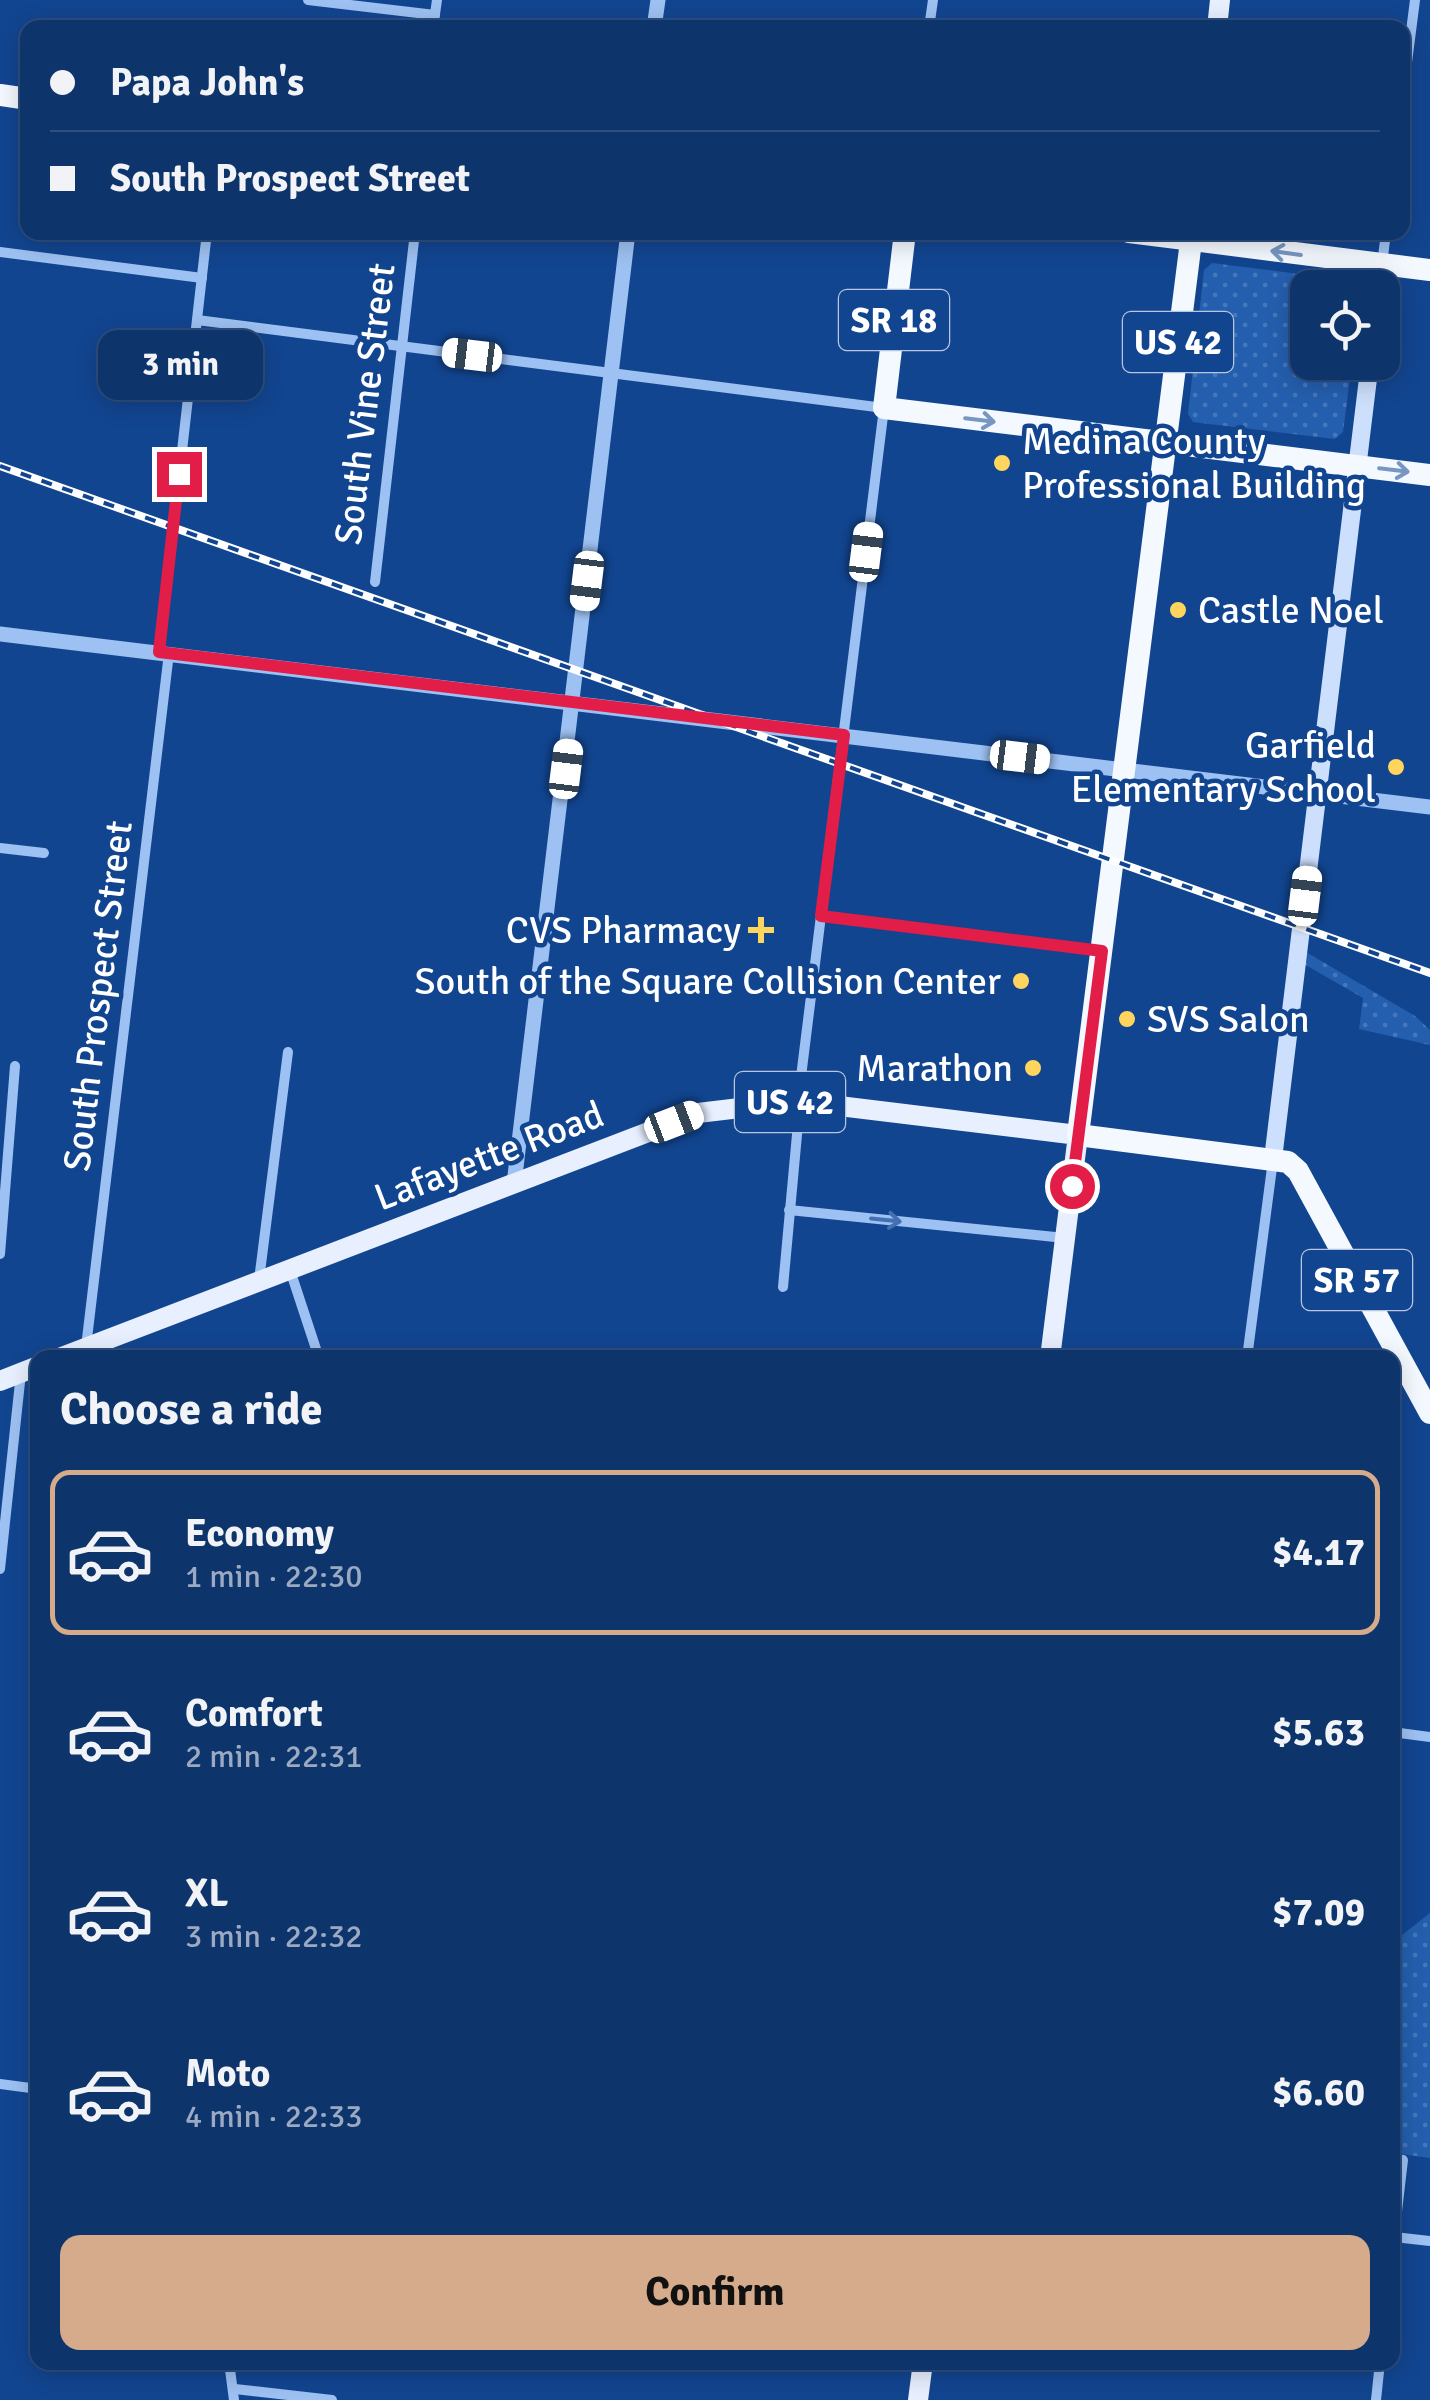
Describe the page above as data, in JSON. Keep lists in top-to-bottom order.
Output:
{
  "streets": {
    "highway": ["SR 18", "US 42", "SR 57"],
    "main road": ["Lafayette Road"],
    "street": ["South Vine Street", "South Prospect Street"]
  },
  "crossings": [
    ["US 42", "Lafayette Road"],
    ["South Prospect Street", "Lafayette Road"]
  ],
  "places": {
    "other": [
      "Medina County Professional Building",
      "Castle Noel",
      "Garfield Elementary School",
      "South of the Square Collision Center",
      "SVS Salon",
      "Marathon"
    ],
    "health": ["CVS Pharmacy"]
  },
  "page": {
    "banner": ["Papa John's", "South Prospect Street"],
    "bubble": "3 min",
    "heading": "Choose a ride",
    "list": [
      {
        "name": "Economy",
        "note": "1 min · 22:30",
        "value": "$4.17"
      },
      {
        "name": "Comfort",
        "note": "2 min · 22:31",
        "value": "$5.63"
      },
      {
        "name": "XL",
        "note": "3 min · 22:32",
        "value": "$7.09"
      },
      {
        "name": "Moto",
        "note": "4 min · 22:33",
        "value": "$6.60"
      }
    ],
    "buttons": "Confirm"
  }
}
